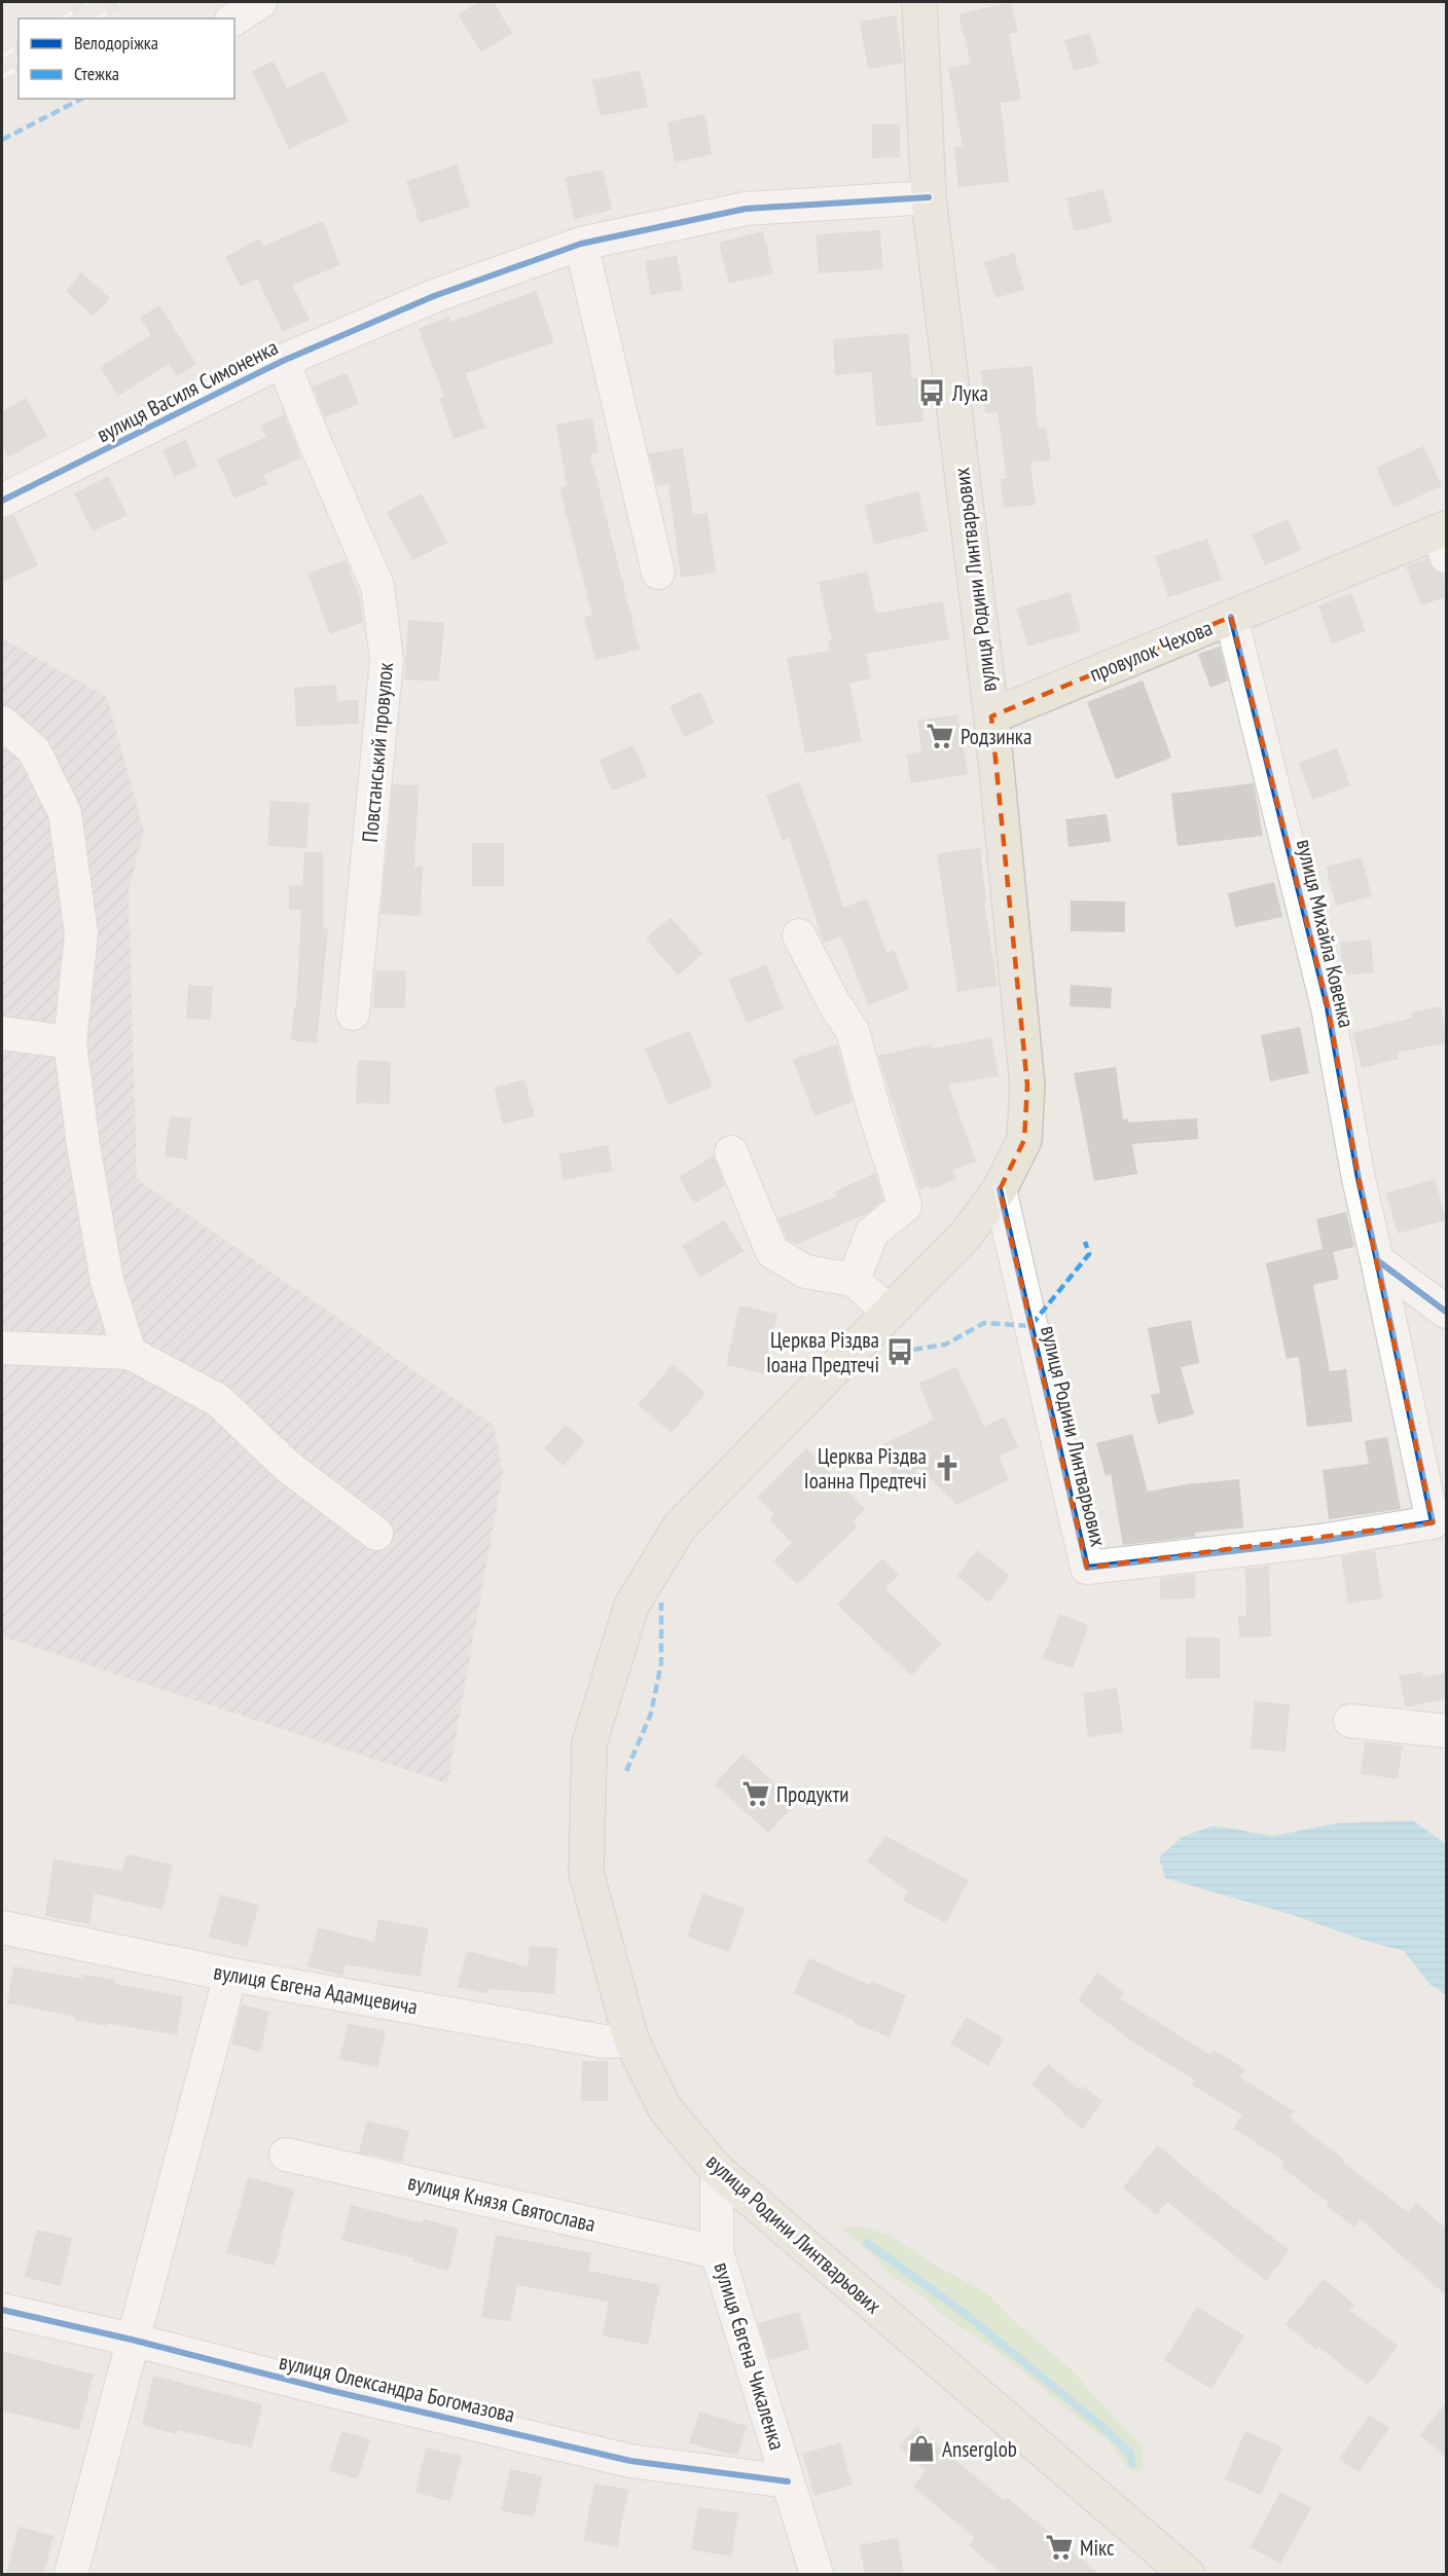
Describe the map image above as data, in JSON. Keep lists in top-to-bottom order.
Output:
{
  "streets": {
    "main road": ["вулиця Родини Линтварьових", "провулок Чехова"],
    "street": [
      "вулиця Василя Симоненка",
      "Повстанський провулок",
      "вулиця Михайла Ковенка",
      "вулиця Євгена Адамцевича",
      "вулиця Князя Святослава",
      "вулиця Євгена Чикаленка",
      "вулиця Олександра Богомазова"
    ]
  },
  "crossings": [
    ["вулиця Василя Симоненка", "вулиця Родини Линтварьових"],
    ["вулиця Василя Симоненка", "Повстанський провулок"],
    ["вулиця Родини Линтварьових", "провулок Чехова"],
    ["вулиця Родини Линтварьових", "вулиця Михайла Ковенка"],
    ["вулиця Родини Линтварьових", "вулиця Євгена Адамцевича"],
    ["вулиця Родини Линтварьових", "вулиця Євгена Чикаленка"],
    ["провулок Чехова", "вулиця Михайла Ковенка"],
    ["вулиця Князя Святослава", "вулиця Євгена Чикаленка"],
    ["вулиця Євгена Чикаленка", "вулиця Олександра Богомазова"]
  ],
  "places": {
    "bus stop": ["Лука", "Церква Різдва Іоана Предтечі"],
    "supermarket": ["Родзинка", "Продукти", "Мікс"],
    "church": ["Церква Різдва Іоанна Предтечі"],
    "shop": ["Anserglob"]
  },
  "legend": ["Велодоріжка", "Стежка"]
}
